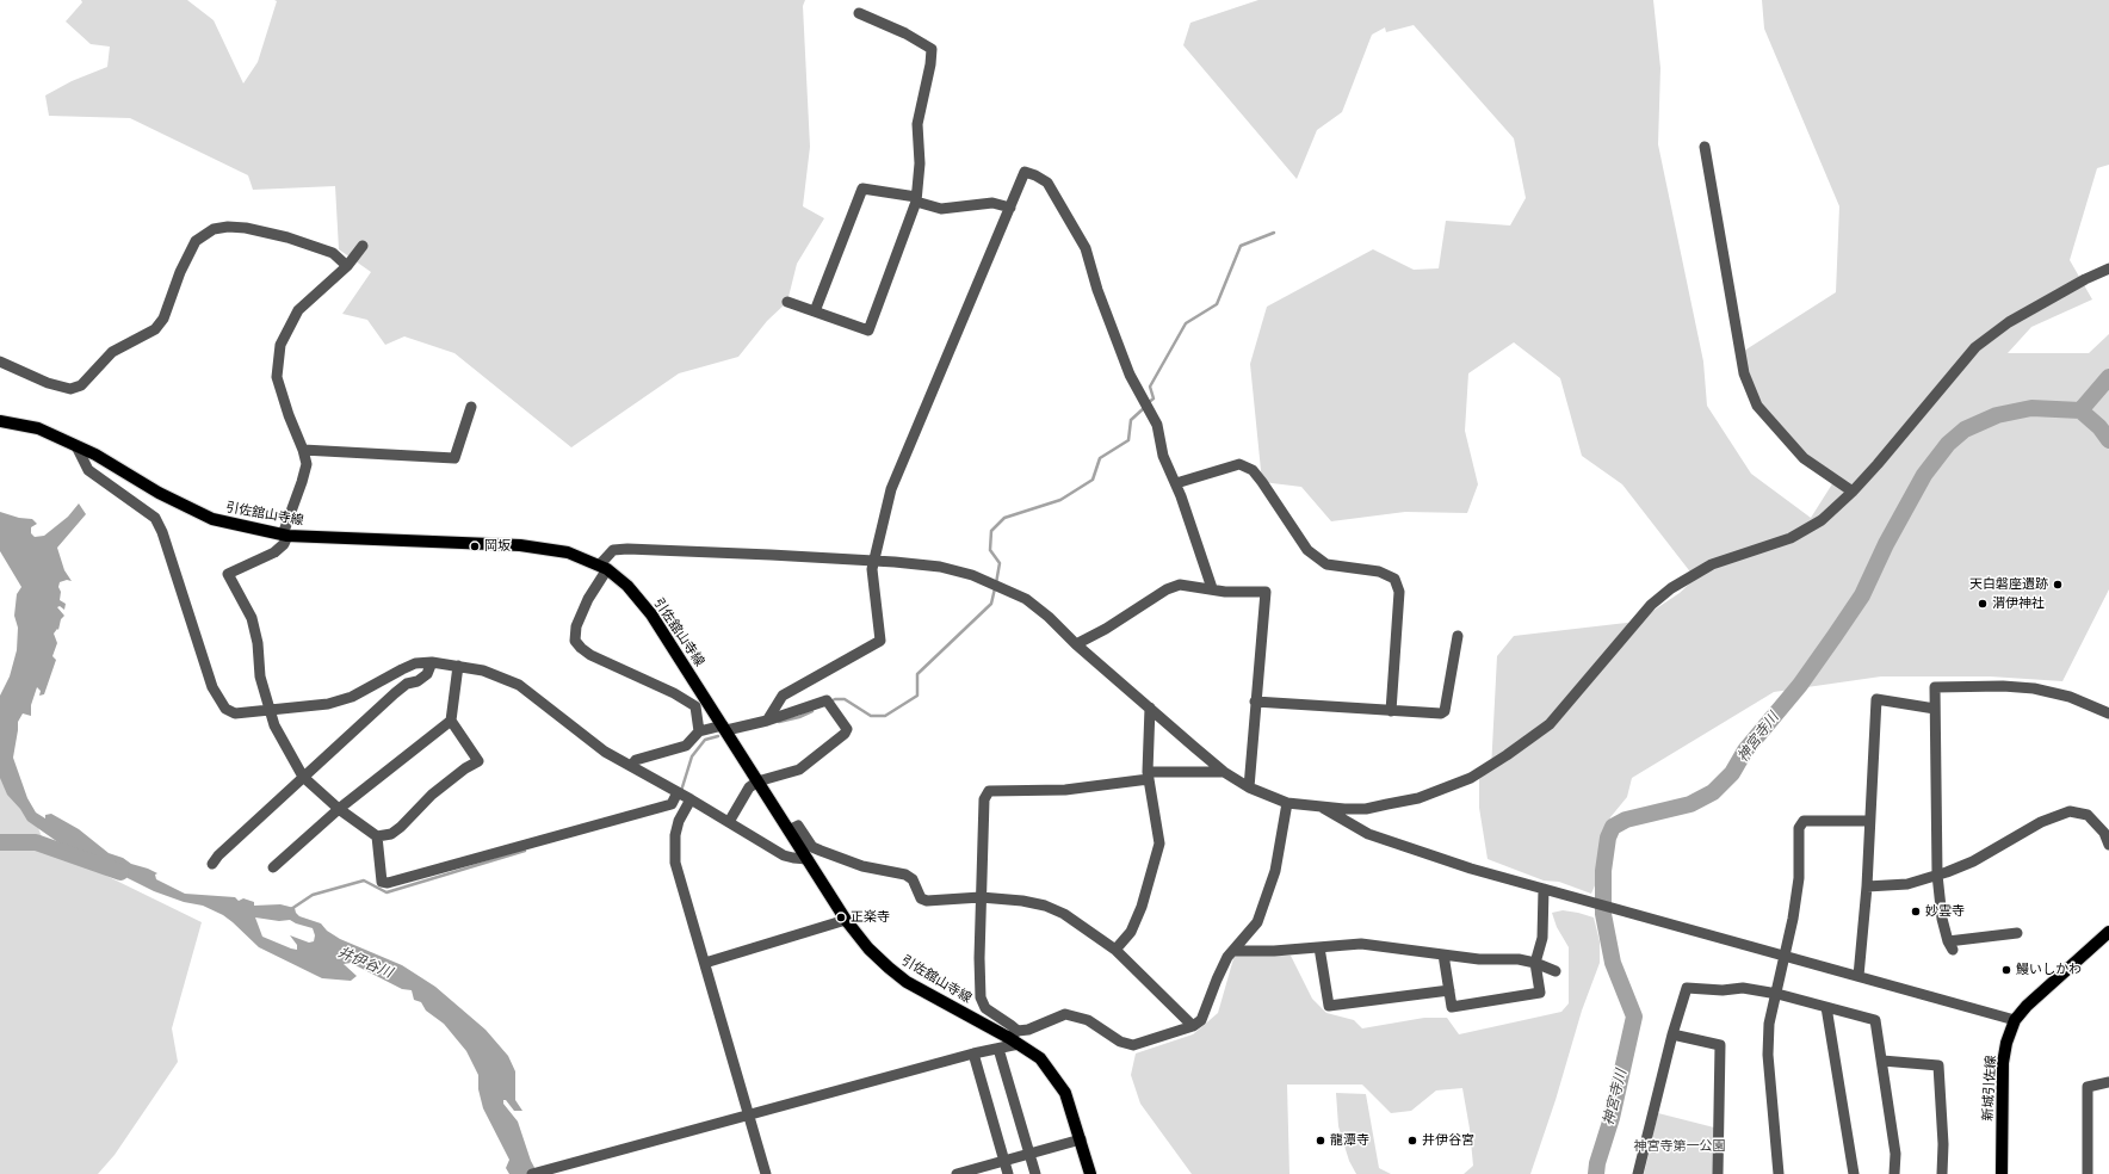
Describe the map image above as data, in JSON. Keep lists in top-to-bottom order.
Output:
{
  "streets": {
    "main road": ["引佐舘山寺線", "新城引佐線"]
  },
  "water": ["神宮寺川", "井伊谷川"],
  "parks": ["神宮寺第一公園"],
  "places": [
    "岡坂",
    "天白磐座遺跡",
    "渭伊神社",
    "妙雲寺",
    "正楽寺",
    "鰻いしかわ",
    "龍潭寺",
    "井伊谷宮"
  ]
}
